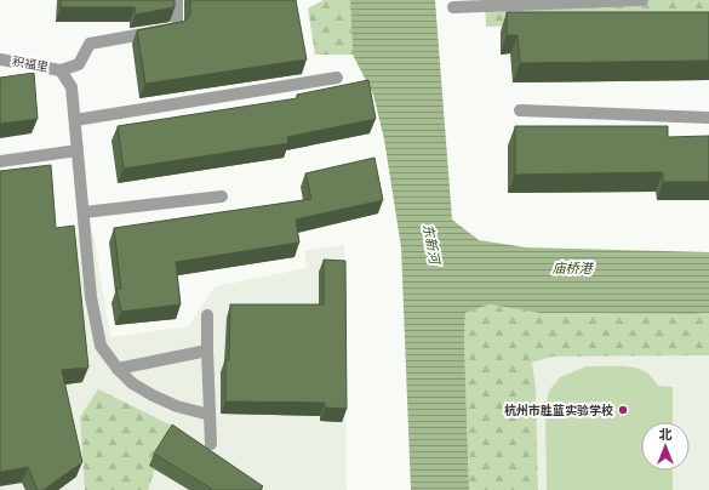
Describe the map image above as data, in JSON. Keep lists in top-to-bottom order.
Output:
{
  "streets": {
    "street": ["积福里"]
  },
  "water": ["东新河", "庙桥港"],
  "places": ["杭州市胜蓝实验学校"],
  "north": "top"
}
